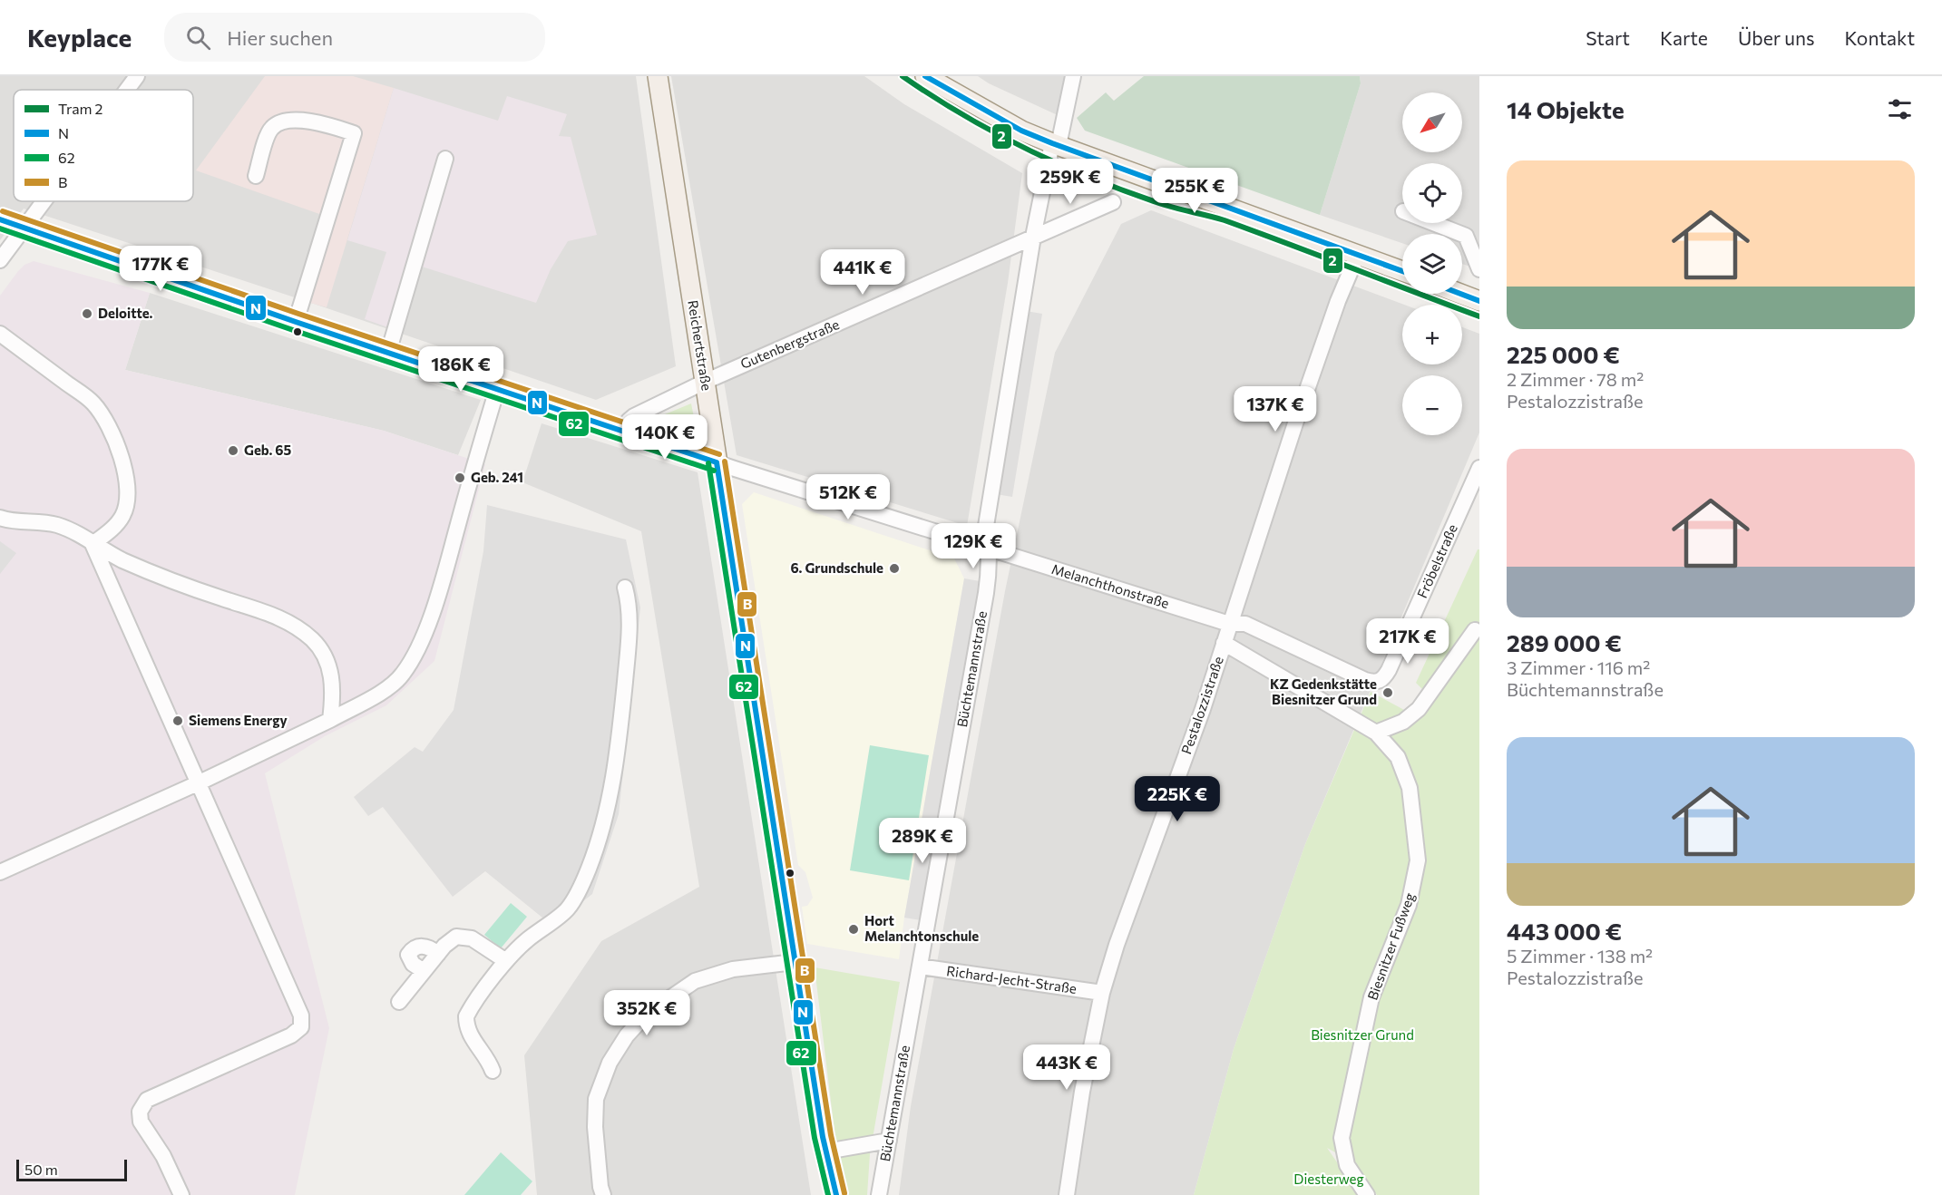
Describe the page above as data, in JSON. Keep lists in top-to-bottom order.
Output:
{
  "streets": {
    "main road": ["Reichertstraße"],
    "street": [
      "Gutenbergstraße",
      "Fröbelstraße",
      "Melanchthonstraße",
      "Büchtemannstraße",
      "Pestalozzistraße",
      "Biesnitzer Fußweg",
      "Richard-Jecht-Straße"
    ]
  },
  "crossings": [
    ["Gutenbergstraße", "Reichertstraße"],
    ["Gutenbergstraße", "Melanchthonstraße"],
    ["Gutenbergstraße", "Büchtemannstraße"],
    ["Reichertstraße", "Melanchthonstraße"],
    ["Fröbelstraße", "Melanchthonstraße"],
    ["Fröbelstraße", "Pestalozzistraße"],
    ["Melanchthonstraße", "Büchtemannstraße"],
    ["Melanchthonstraße", "Pestalozzistraße"],
    ["Büchtemannstraße", "Richard-Jecht-Straße"],
    ["Pestalozzistraße", "Biesnitzer Fußweg"],
    ["Pestalozzistraße", "Richard-Jecht-Straße"]
  ],
  "parks": ["Biesnitzer Grund", "Diesterweg"],
  "places": [
    "Deloitte.",
    "Geb. 65",
    "Geb. 241",
    "6. Grundschule",
    "KZ Gedenkstätte Biesnitzer Grund",
    "Siemens Energy",
    "Hort Melanchtonschule"
  ],
  "lines": [
    "tram line 2",
    "transit line N",
    "transit line B",
    "transit line 62"
  ],
  "legend": [
    "Tram 2",
    "N",
    "62",
    "B"
  ],
  "scale_bar": "50 m",
  "north": "bottom left",
  "page": {
    "header": "Keyplace",
    "search": "Hier suchen",
    "nav": [
      "Start",
      "Karte",
      "Über uns",
      "Kontakt"
    ],
    "heading": "14 Objekte",
    "map_buttons": ["+", "−"],
    "list": [
      {
        "name": "225 000 €",
        "note": "2 Zimmer · 78 m² · Pestalozzistraße"
      },
      {
        "name": "289 000 €",
        "note": "3 Zimmer · 116 m² · Büchtemannstraße"
      },
      {
        "name": "443 000 €",
        "note": "5 Zimmer · 138 m² · Pestalozzistraße"
      }
    ],
    "price": [
      "259K €",
      "255K €",
      "177K €",
      "441K €",
      "186K €",
      "137K €",
      "140K €",
      "512K €",
      "129K €",
      "217K €",
      "225K €",
      "289K €",
      "352K €",
      "443K €"
    ],
    "scale": "50 m"
  }
}
